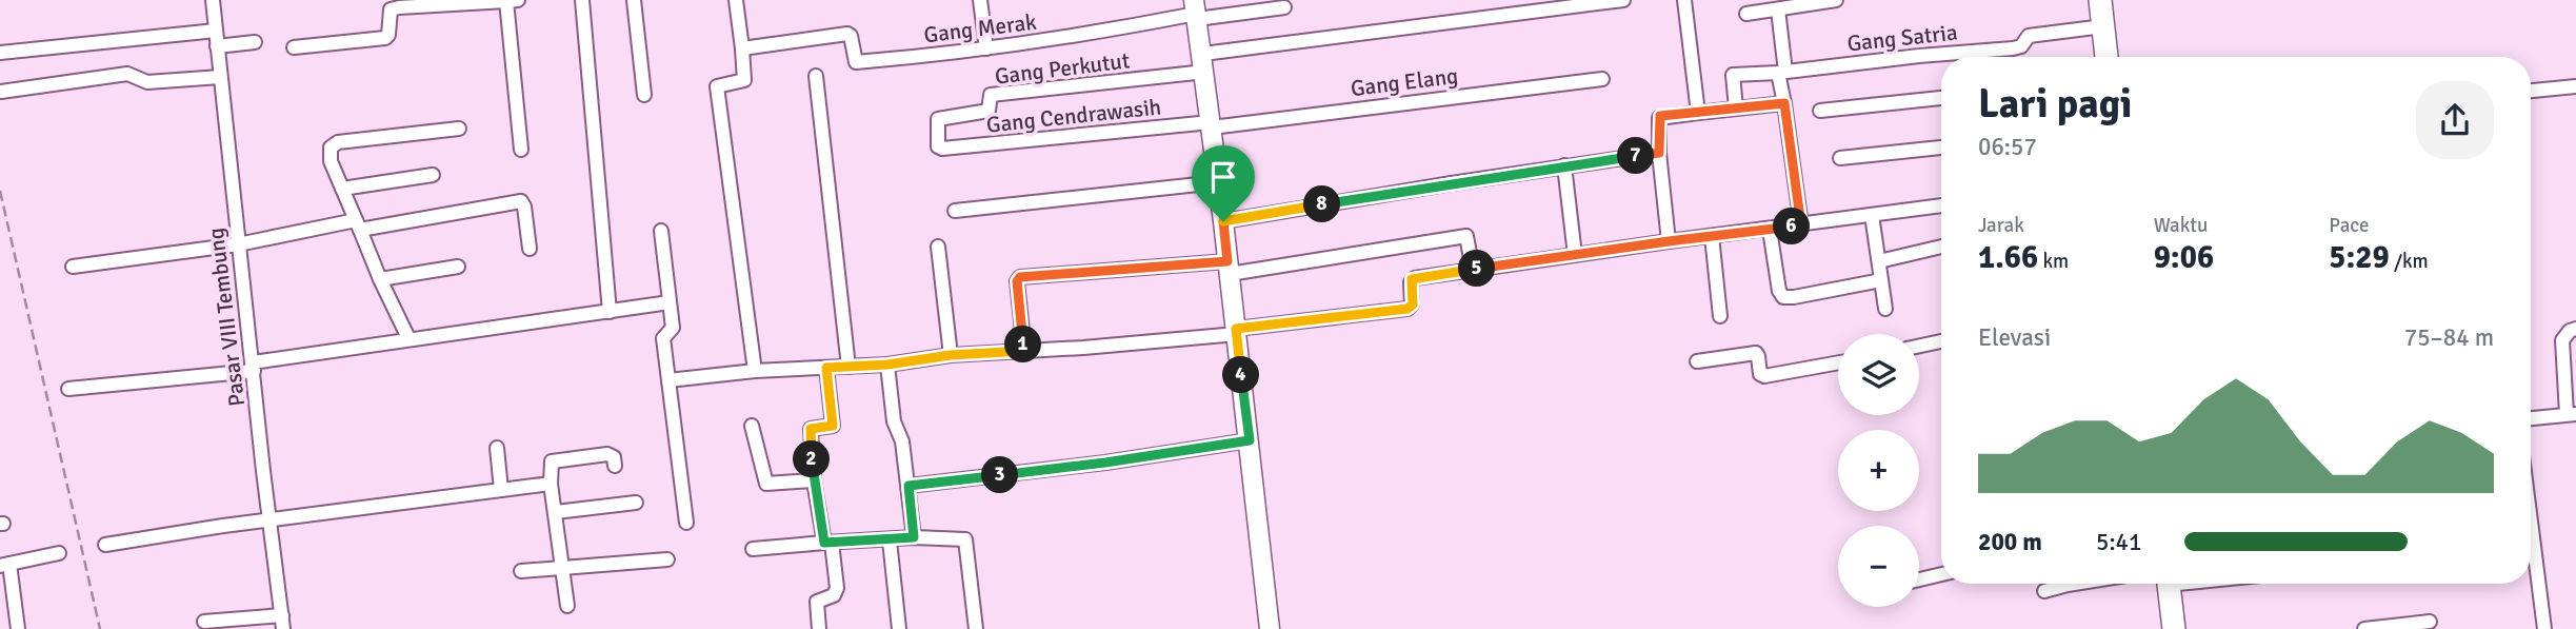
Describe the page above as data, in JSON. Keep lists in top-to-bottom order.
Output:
{
  "streets": {
    "street": [
      "Gang Merak",
      "Gang Satria",
      "Gang Perkutut",
      "Gang Elang",
      "Gang Cendrawasih",
      "Pasar VIII Tembung"
    ]
  },
  "crossings": [
    ["Gang Perkutut", "Gang Cendrawasih"],
    ["Gang Elang", "Gang Cendrawasih"]
  ],
  "page": {
    "heading": ["Lari pagi", "06:57"],
    "pins": [
      "7",
      "8",
      "6",
      "5",
      "1",
      "4",
      "2",
      "3"
    ],
    "stats": [
      ["Jarak", "1.66 km"],
      ["Waktu", "9:06"],
      ["Pace", "5:29 /km"]
    ],
    "chart": ["Elevasi", "75–84 m"],
    "map_buttons": ["+", "−"],
    "list": [
      {
        "name": "200 m",
        "note": "5:41"
      }
    ]
  }
}
